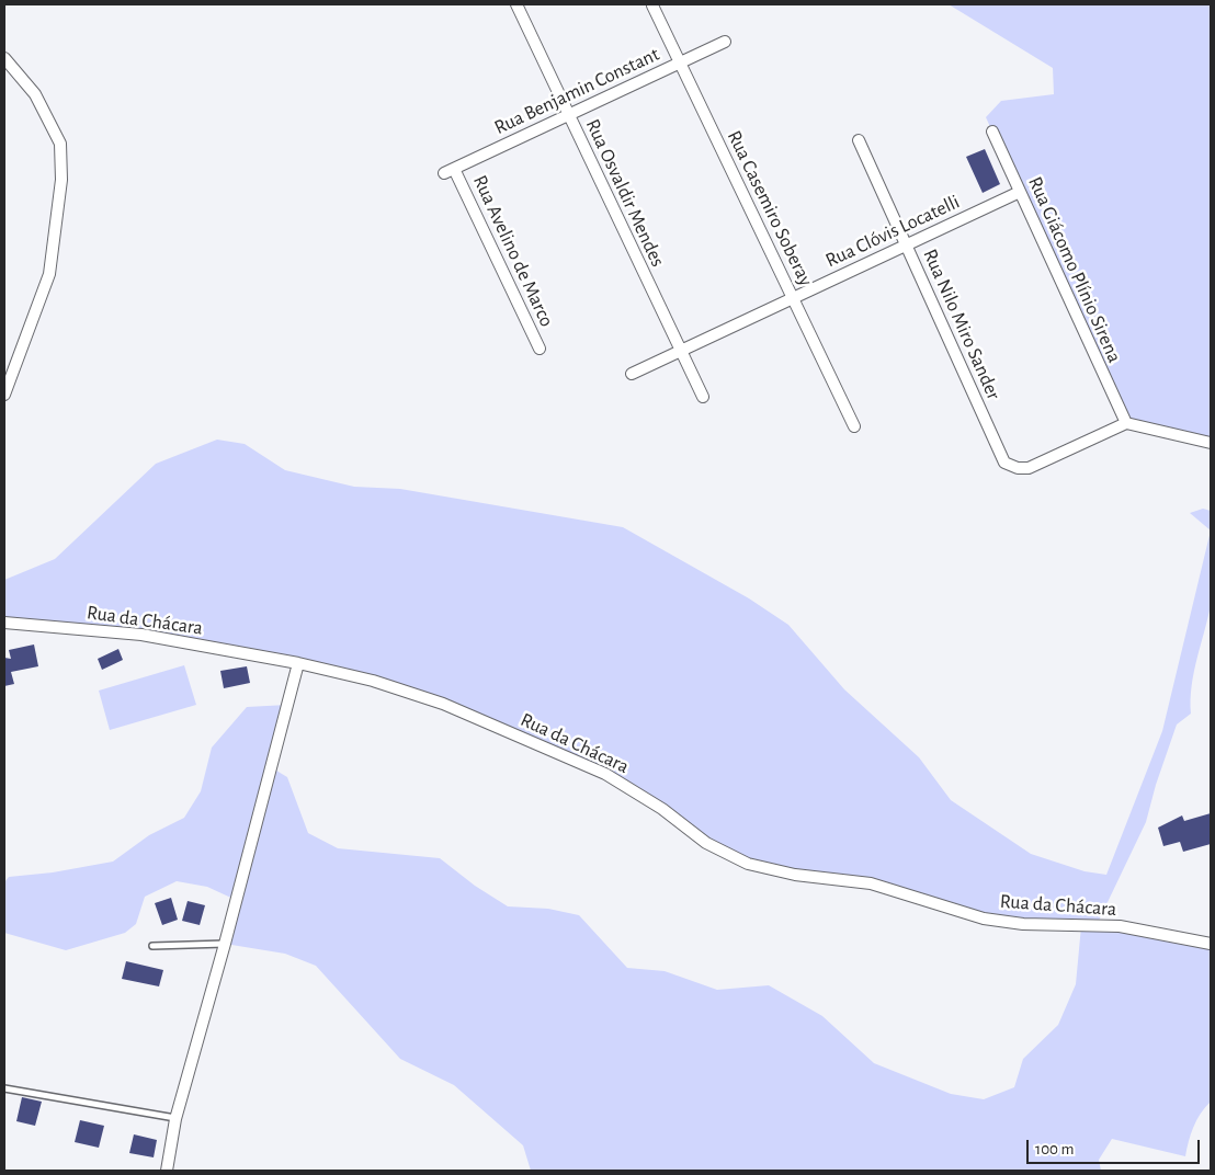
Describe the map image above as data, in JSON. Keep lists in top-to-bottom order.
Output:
{
  "streets": {
    "street": [
      "Rua Benjamin Constant",
      "Rua Osvaldir Mendes",
      "Rua Casemiro Soberay",
      "Rua Clóvis Locatelli",
      "Rua Avelino de Marco",
      "Rua Giácomo Plínio Sirena",
      "Rua Nilo Miro Sander",
      "Rua da Chácara"
    ]
  },
  "crossings": [
    ["Rua Benjamin Constant", "Rua Osvaldir Mendes"],
    ["Rua Benjamin Constant", "Rua Casemiro Soberay"],
    ["Rua Benjamin Constant", "Rua Avelino de Marco"],
    ["Rua Osvaldir Mendes", "Rua Clóvis Locatelli"],
    ["Rua Casemiro Soberay", "Rua Clóvis Locatelli"],
    ["Rua Clóvis Locatelli", "Rua Giácomo Plínio Sirena"],
    ["Rua Clóvis Locatelli", "Rua Nilo Miro Sander"],
    ["Rua Giácomo Plínio Sirena", "Rua Nilo Miro Sander"]
  ],
  "scale_bar": "100 m"
}
